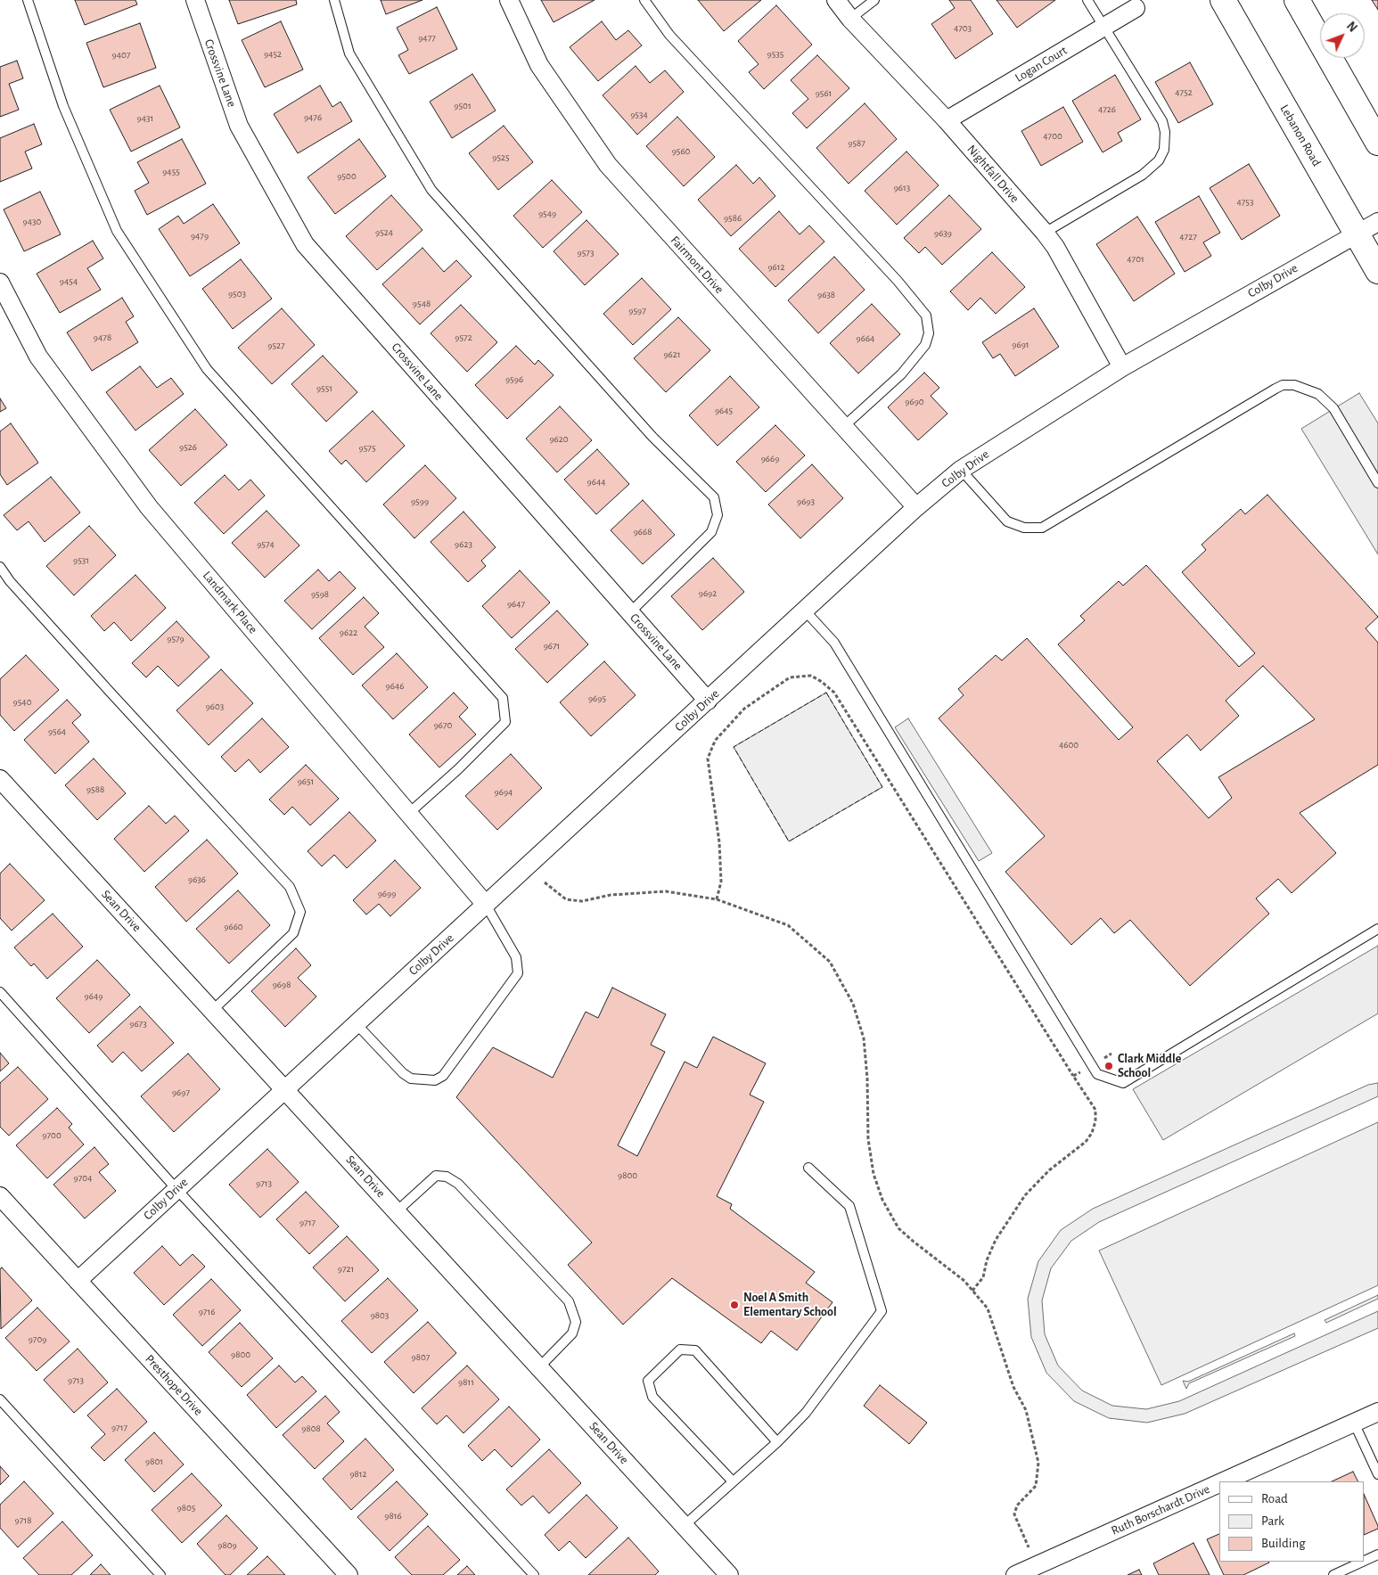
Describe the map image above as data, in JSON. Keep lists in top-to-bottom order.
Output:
{
  "streets": {
    "main road": ["Lebanon Road"],
    "street": [
      "Logan Court",
      "Crossvine Lane",
      "Nightfall Drive",
      "Fairmont Drive",
      "Colby Drive",
      "Landmark Place",
      "Sean Drive",
      "Presthope Drive",
      "Ruth Borschardt Drive"
    ]
  },
  "crossings": [
    ["Logan Court", "Nightfall Drive"],
    ["Crossvine Lane", "Colby Drive"],
    ["Lebanon Road", "Colby Drive"],
    ["Nightfall Drive", "Colby Drive"],
    ["Fairmont Drive", "Colby Drive"],
    ["Colby Drive", "Landmark Place"],
    ["Colby Drive", "Sean Drive"],
    ["Colby Drive", "Presthope Drive"]
  ],
  "places": ["Clark Middle School", "Noel A Smith Elementary School"],
  "house_numbers": [
    "4703",
    "9477",
    "9452",
    "9535",
    "9407",
    "4752",
    "9561",
    "9501",
    "4726",
    "9534",
    "9476",
    "9431",
    "4700",
    "9587",
    "9560",
    "9525",
    "9455",
    "9500",
    "9613",
    "4753",
    "9549",
    "9586",
    "9430",
    "9524",
    "9639",
    "9479",
    "4727",
    "9573",
    "4701",
    "9612",
    "9454",
    "9503",
    "9638",
    "9548",
    "9597",
    "9478",
    "9572",
    "9664",
    "9691",
    "9527",
    "9621",
    "9596",
    "9551",
    "9690",
    "9645",
    "9620",
    "9526",
    "9575",
    "9669",
    "9644",
    "9599",
    "9693",
    "9668",
    "9574",
    "9623",
    "9531",
    "9692",
    "9598",
    "9647",
    "9622",
    "9579",
    "9671",
    "9646",
    "9695",
    "9540",
    "9603",
    "9670",
    "9564",
    "4600",
    "9651",
    "9588",
    "9694",
    "9636",
    "9699",
    "9660",
    "9698",
    "9649",
    "9673",
    "9697",
    "9700",
    "9800",
    "9704",
    "9713",
    "9717",
    "9721",
    "9716",
    "9803",
    "9709",
    "9800",
    "9807",
    "9713",
    "9811",
    "9717",
    "9808",
    "9801",
    "9812",
    "9805",
    "9816",
    "9718",
    "9809"
  ],
  "legend": ["Road", "Park", "Building"],
  "north": "top right"
}
